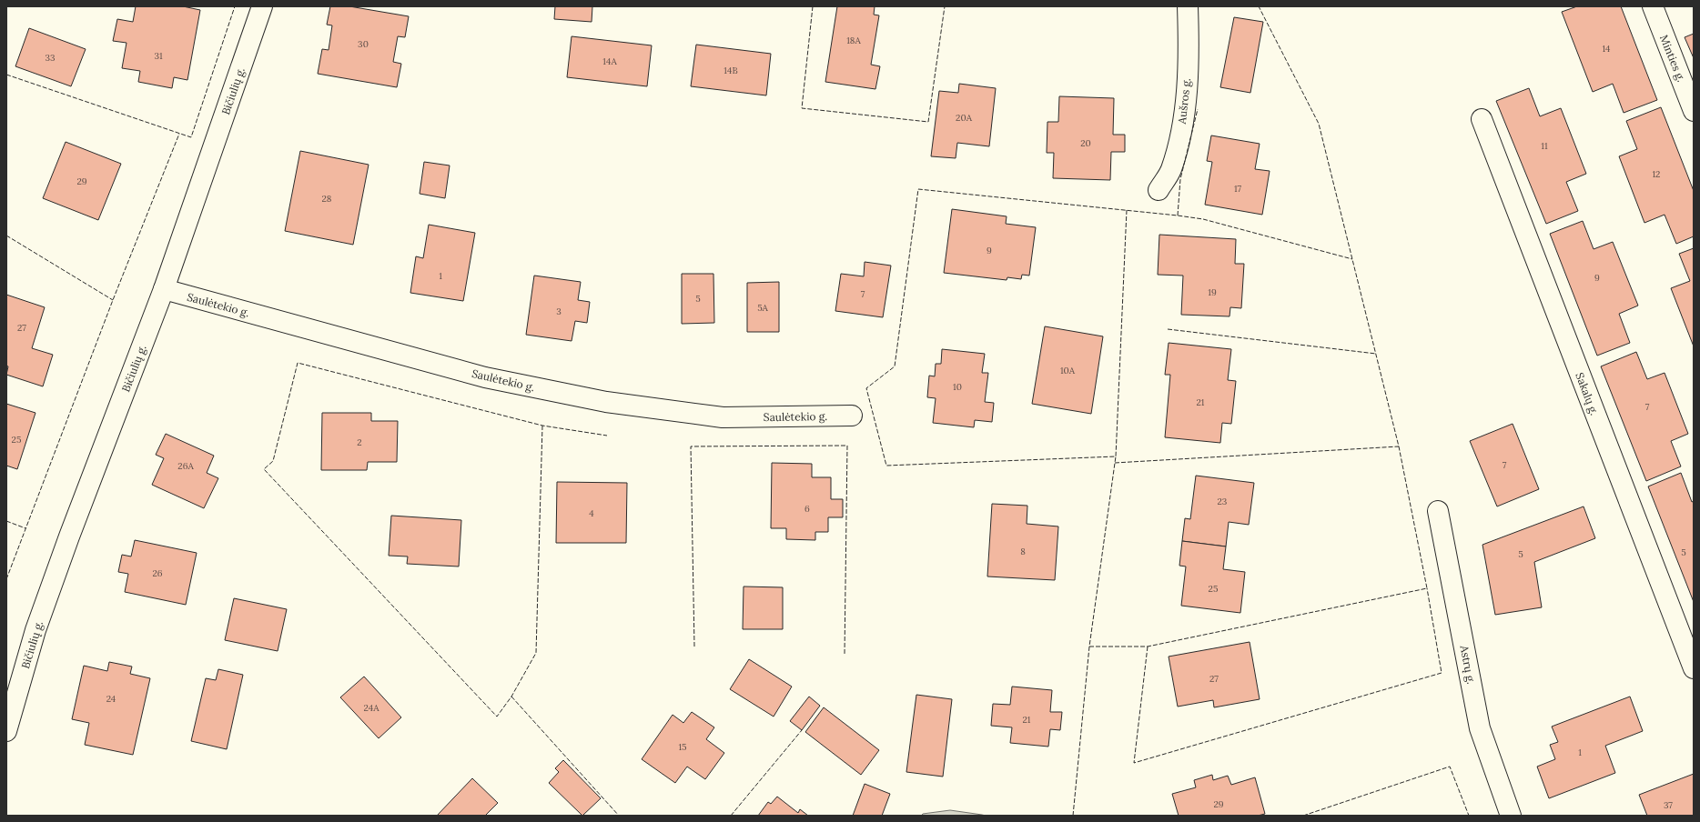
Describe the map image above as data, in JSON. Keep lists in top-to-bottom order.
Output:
{
  "streets": {
    "street": [
      "Minties g.",
      "Bičiulių g.",
      "Aušros g.",
      "Saulėtekio g.",
      "Sakalų g.",
      "Astrų g."
    ]
  },
  "crossings": [
    ["Bičiulių g.", "Saulėtekio g."]
  ],
  "house_numbers": [
    "18A",
    "30",
    "14",
    "31",
    "33",
    "14A",
    "14B",
    "20A",
    "20",
    "11",
    "12",
    "29",
    "17",
    "28",
    "9",
    "1",
    "9",
    "19",
    "7",
    "5",
    "5A",
    "3",
    "27",
    "10A",
    "10",
    "21",
    "7",
    "25",
    "2",
    "7",
    "26A",
    "23",
    "6",
    "4",
    "8",
    "5",
    "5",
    "26",
    "25",
    "27",
    "24",
    "24A",
    "21",
    "15",
    "1",
    "29",
    "37"
  ]
}
